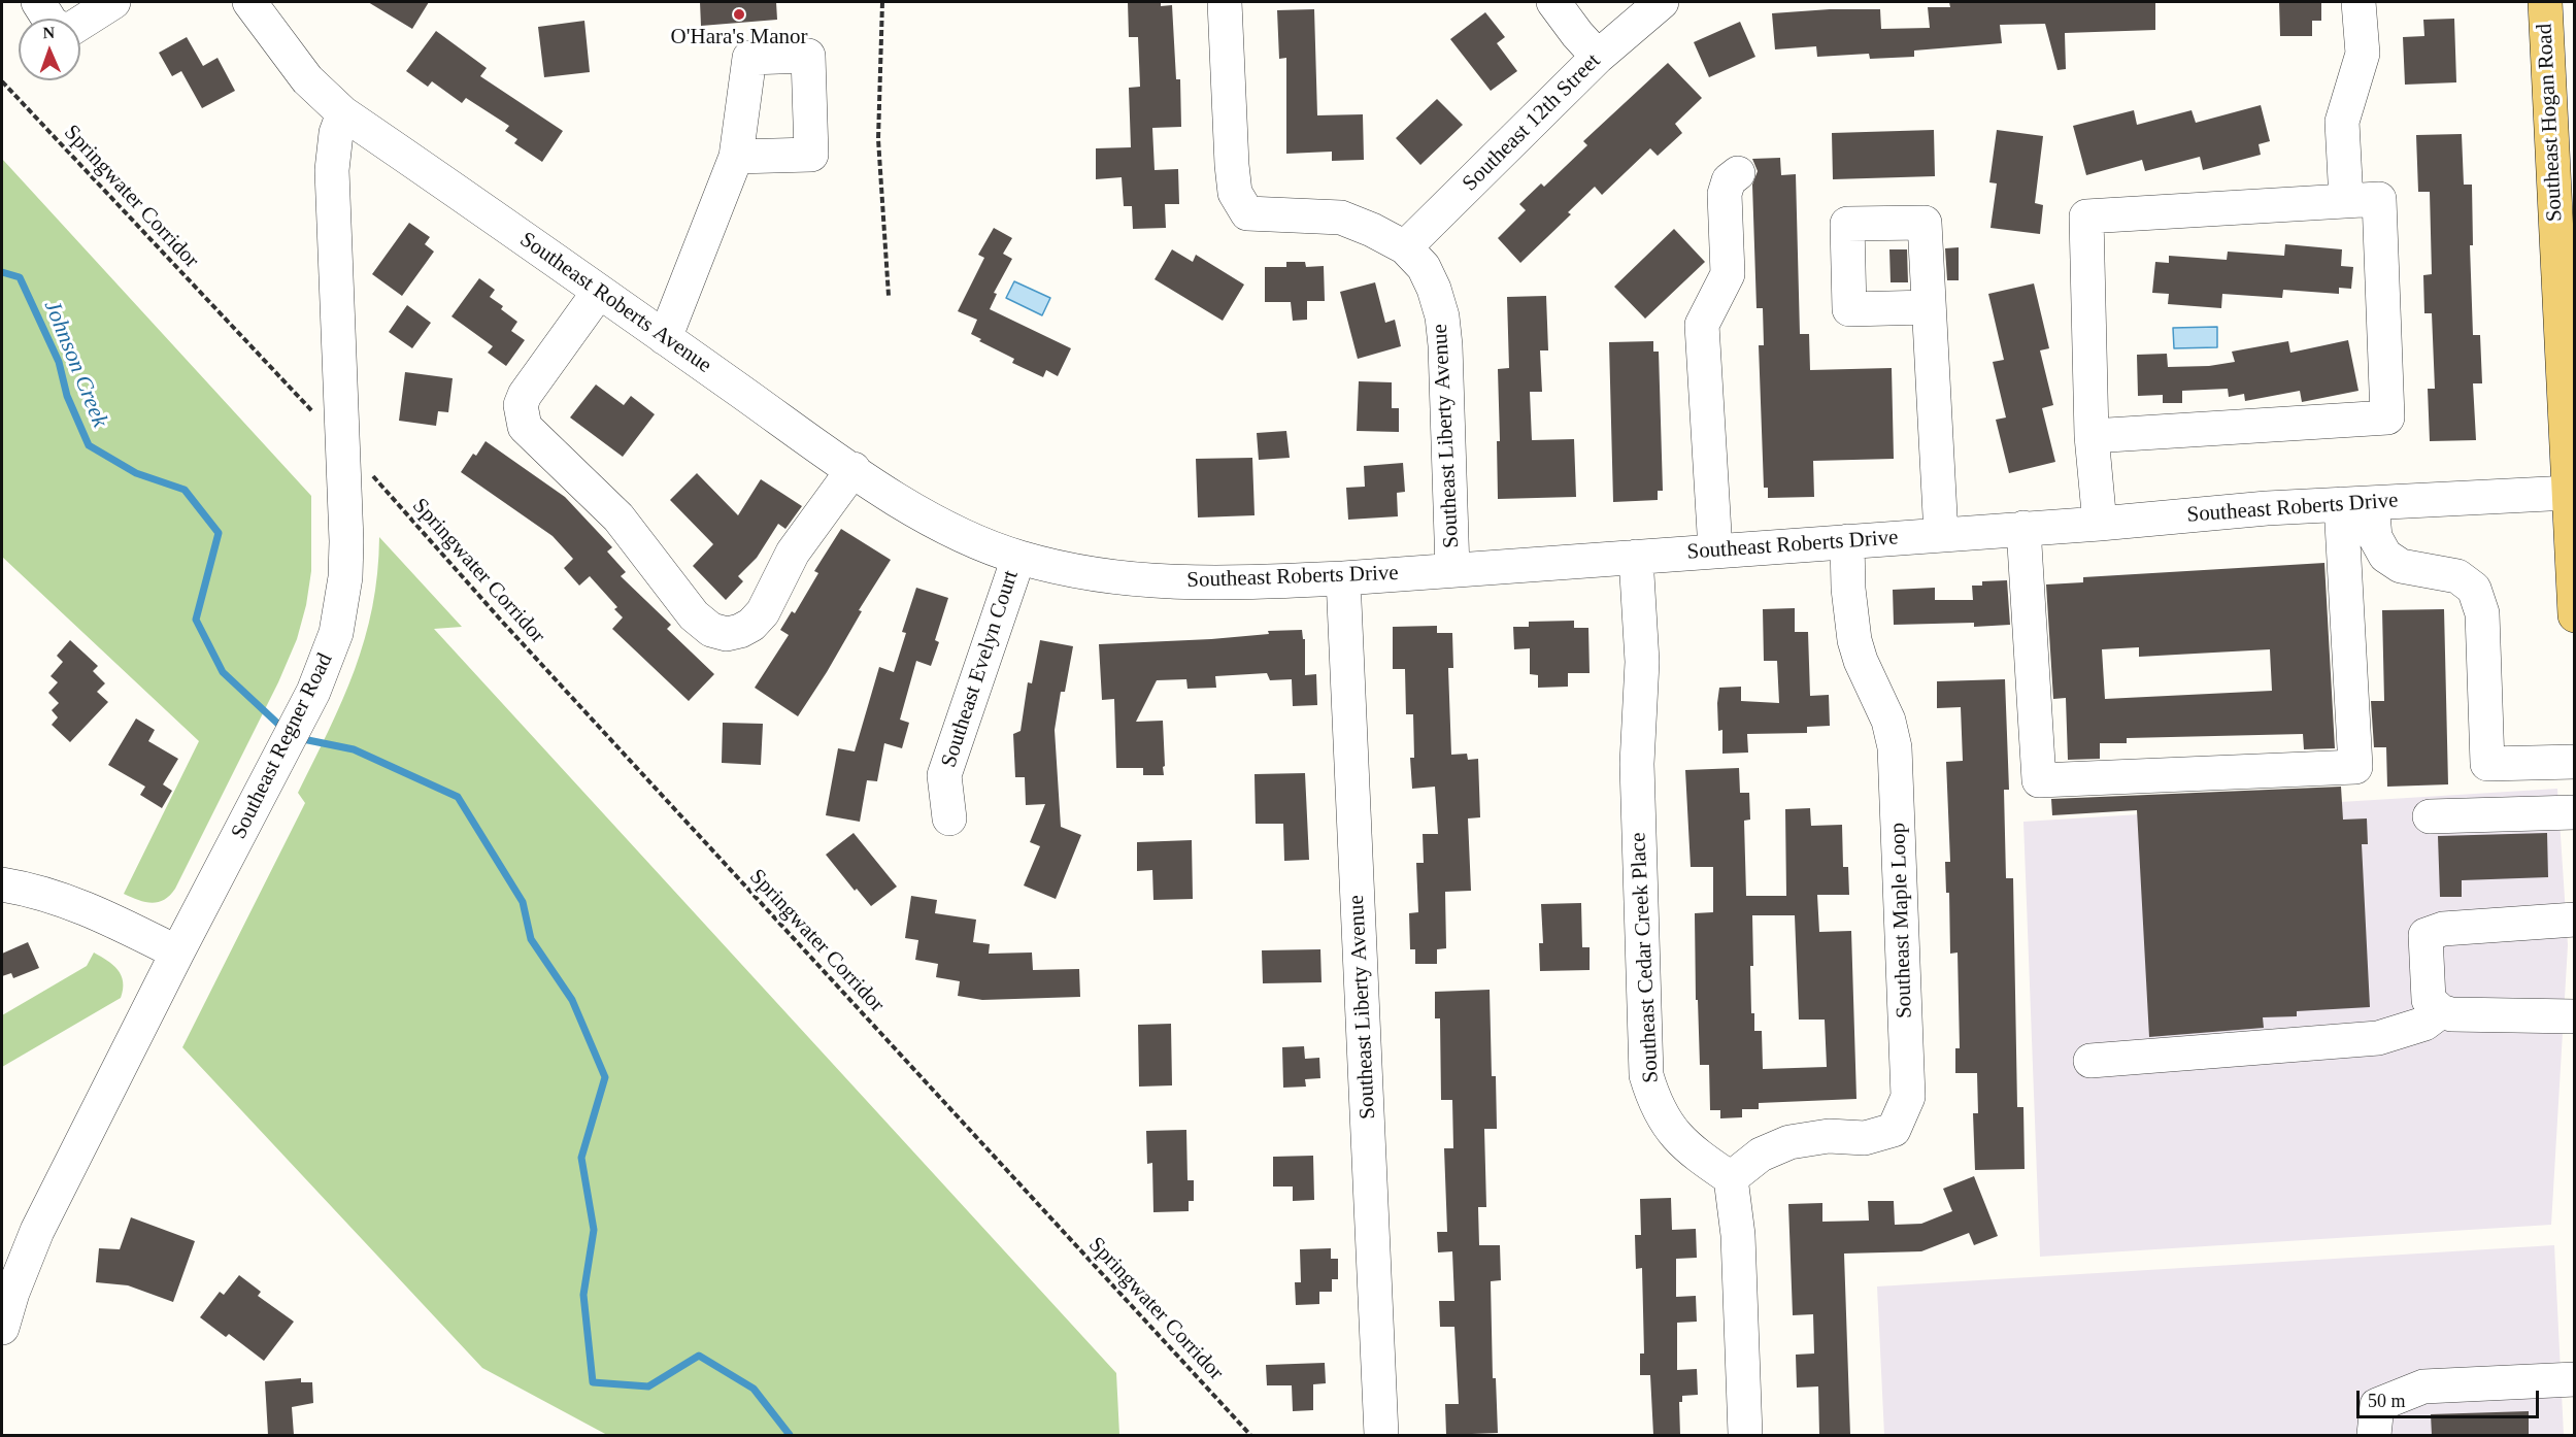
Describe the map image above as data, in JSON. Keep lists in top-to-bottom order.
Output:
{
  "streets": {
    "main road": ["Southeast Hogan Road"],
    "street": [
      "Southeast 12th Street",
      "Southeast Roberts Avenue",
      "Southeast Liberty Avenue",
      "Southeast Roberts Drive",
      "Southeast Evelyn Court",
      "Southeast Regner Road",
      "Southeast Maple Loop",
      "Southeast Cedar Creek Place"
    ],
    "path": ["Springwater Corridor"]
  },
  "crossings": [
    ["Southeast 12th Street", "Southeast Liberty Avenue"],
    ["Southeast Hogan Road", "Southeast Roberts Drive"],
    ["Southeast Roberts Avenue", "Southeast Roberts Drive"],
    ["Southeast Roberts Avenue", "Southeast Evelyn Court"],
    ["Southeast Roberts Avenue", "Southeast Regner Road"],
    ["Southeast Liberty Avenue", "Southeast Roberts Drive"],
    ["Southeast Roberts Drive", "Southeast Evelyn Court"],
    ["Southeast Roberts Drive", "Southeast Maple Loop"],
    ["Southeast Roberts Drive", "Southeast Cedar Creek Place"],
    ["Southeast Maple Loop", "Southeast Cedar Creek Place"]
  ],
  "water": ["Johnson Creek"],
  "places": ["O'Hara's Manor"],
  "scale_bar": "50 m",
  "north": "top"
}
